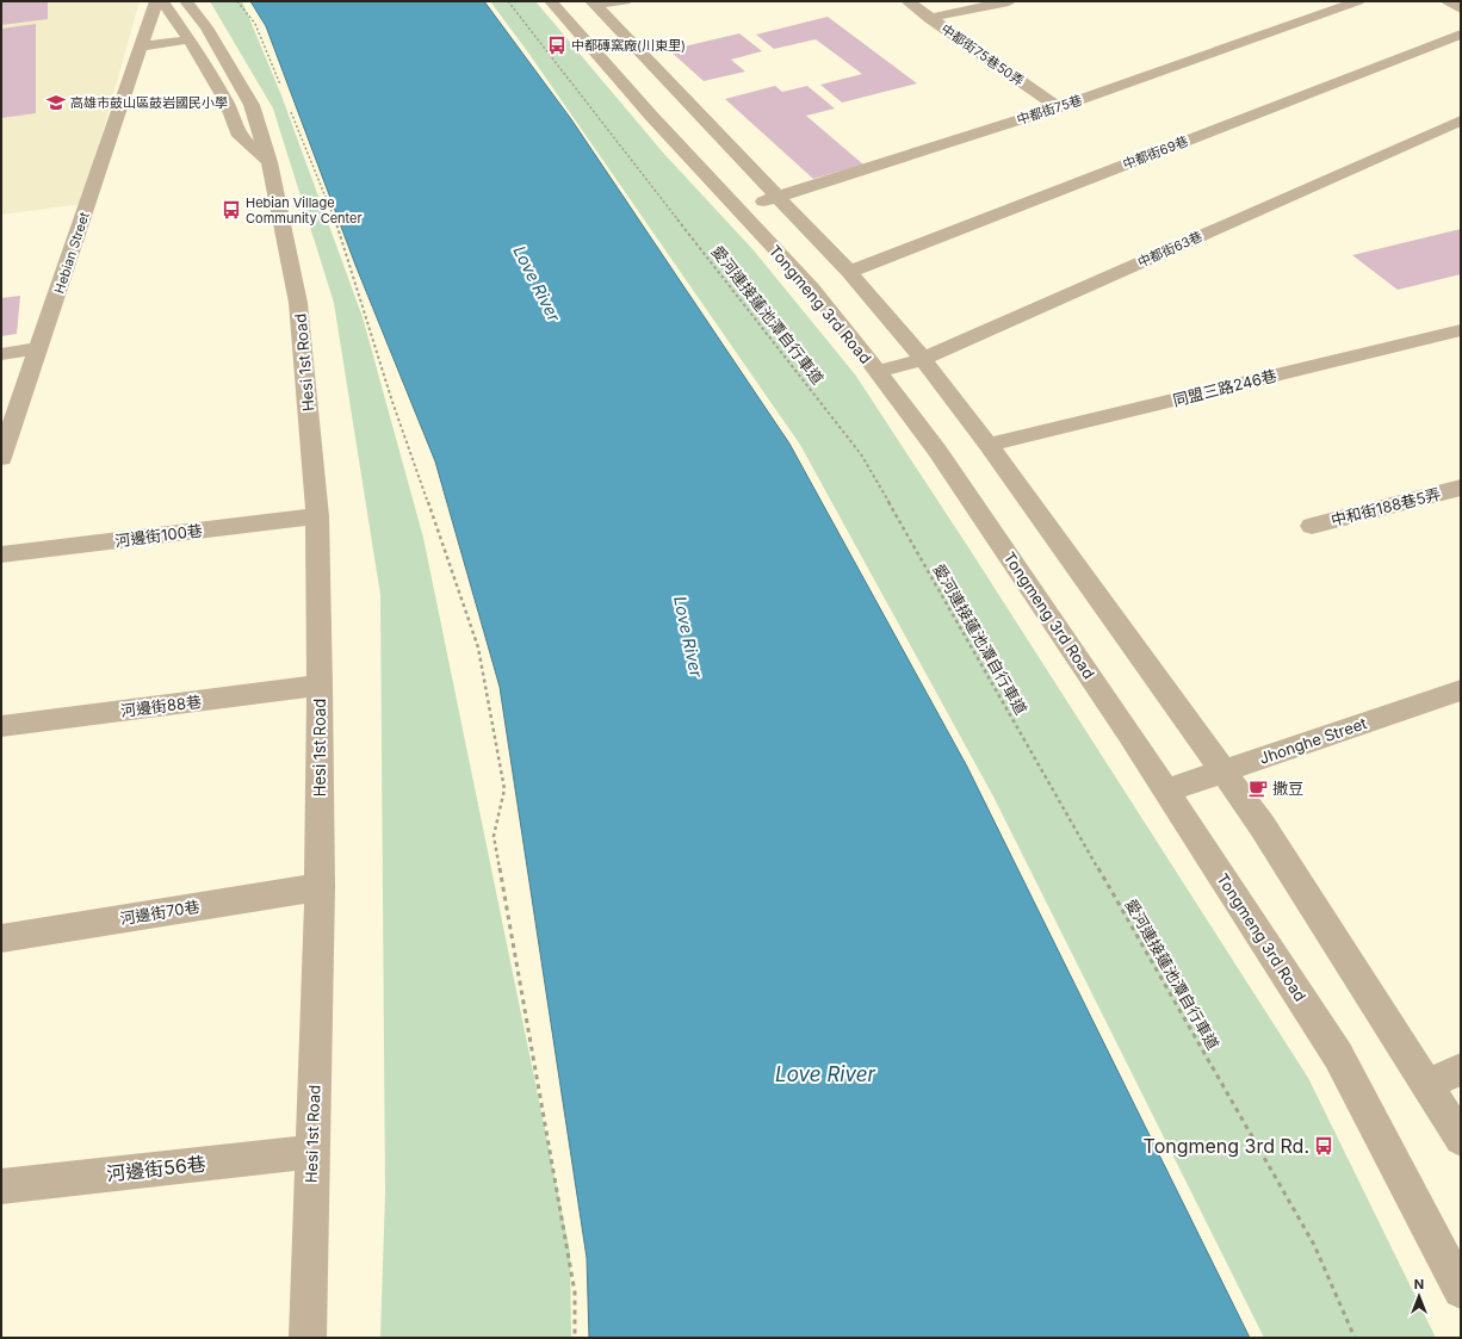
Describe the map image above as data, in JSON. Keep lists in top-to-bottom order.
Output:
{
  "streets": {
    "street": [
      "中都街75巷50弄",
      "中都街75巷",
      "中都街69巷",
      "中都街63巷",
      "Hebian Street",
      "Tongmeng 3rd Road",
      "Hesi 1st Road",
      "同盟三路246巷",
      "中和街188巷5弄",
      "河邊街100巷",
      "河邊街88巷",
      "Jhonghe Street",
      "河邊街70巷",
      "河邊街56巷"
    ],
    "path": ["愛河連接蓮池潭自行車道"]
  },
  "crossings": [
    ["中都街75巷50弄", "中都街75巷"],
    ["中都街75巷", "Tongmeng 3rd Road"],
    ["中都街63巷", "Tongmeng 3rd Road"],
    ["Tongmeng 3rd Road", "Jhonghe Street"],
    ["Hesi 1st Road", "河邊街100巷"],
    ["Hesi 1st Road", "河邊街88巷"],
    ["Hesi 1st Road", "河邊街70巷"],
    ["Hesi 1st Road", "河邊街56巷"]
  ],
  "water": ["Love River"],
  "places": {
    "bus stop": ["中都磚窯廠(川東里)", "Hebian Village Community Center", "Tongmeng 3rd Rd."],
    "school or university": ["高雄市鼓山區鼓岩國民小學"],
    "cafe": ["撒豆"]
  },
  "north": "top"
}
